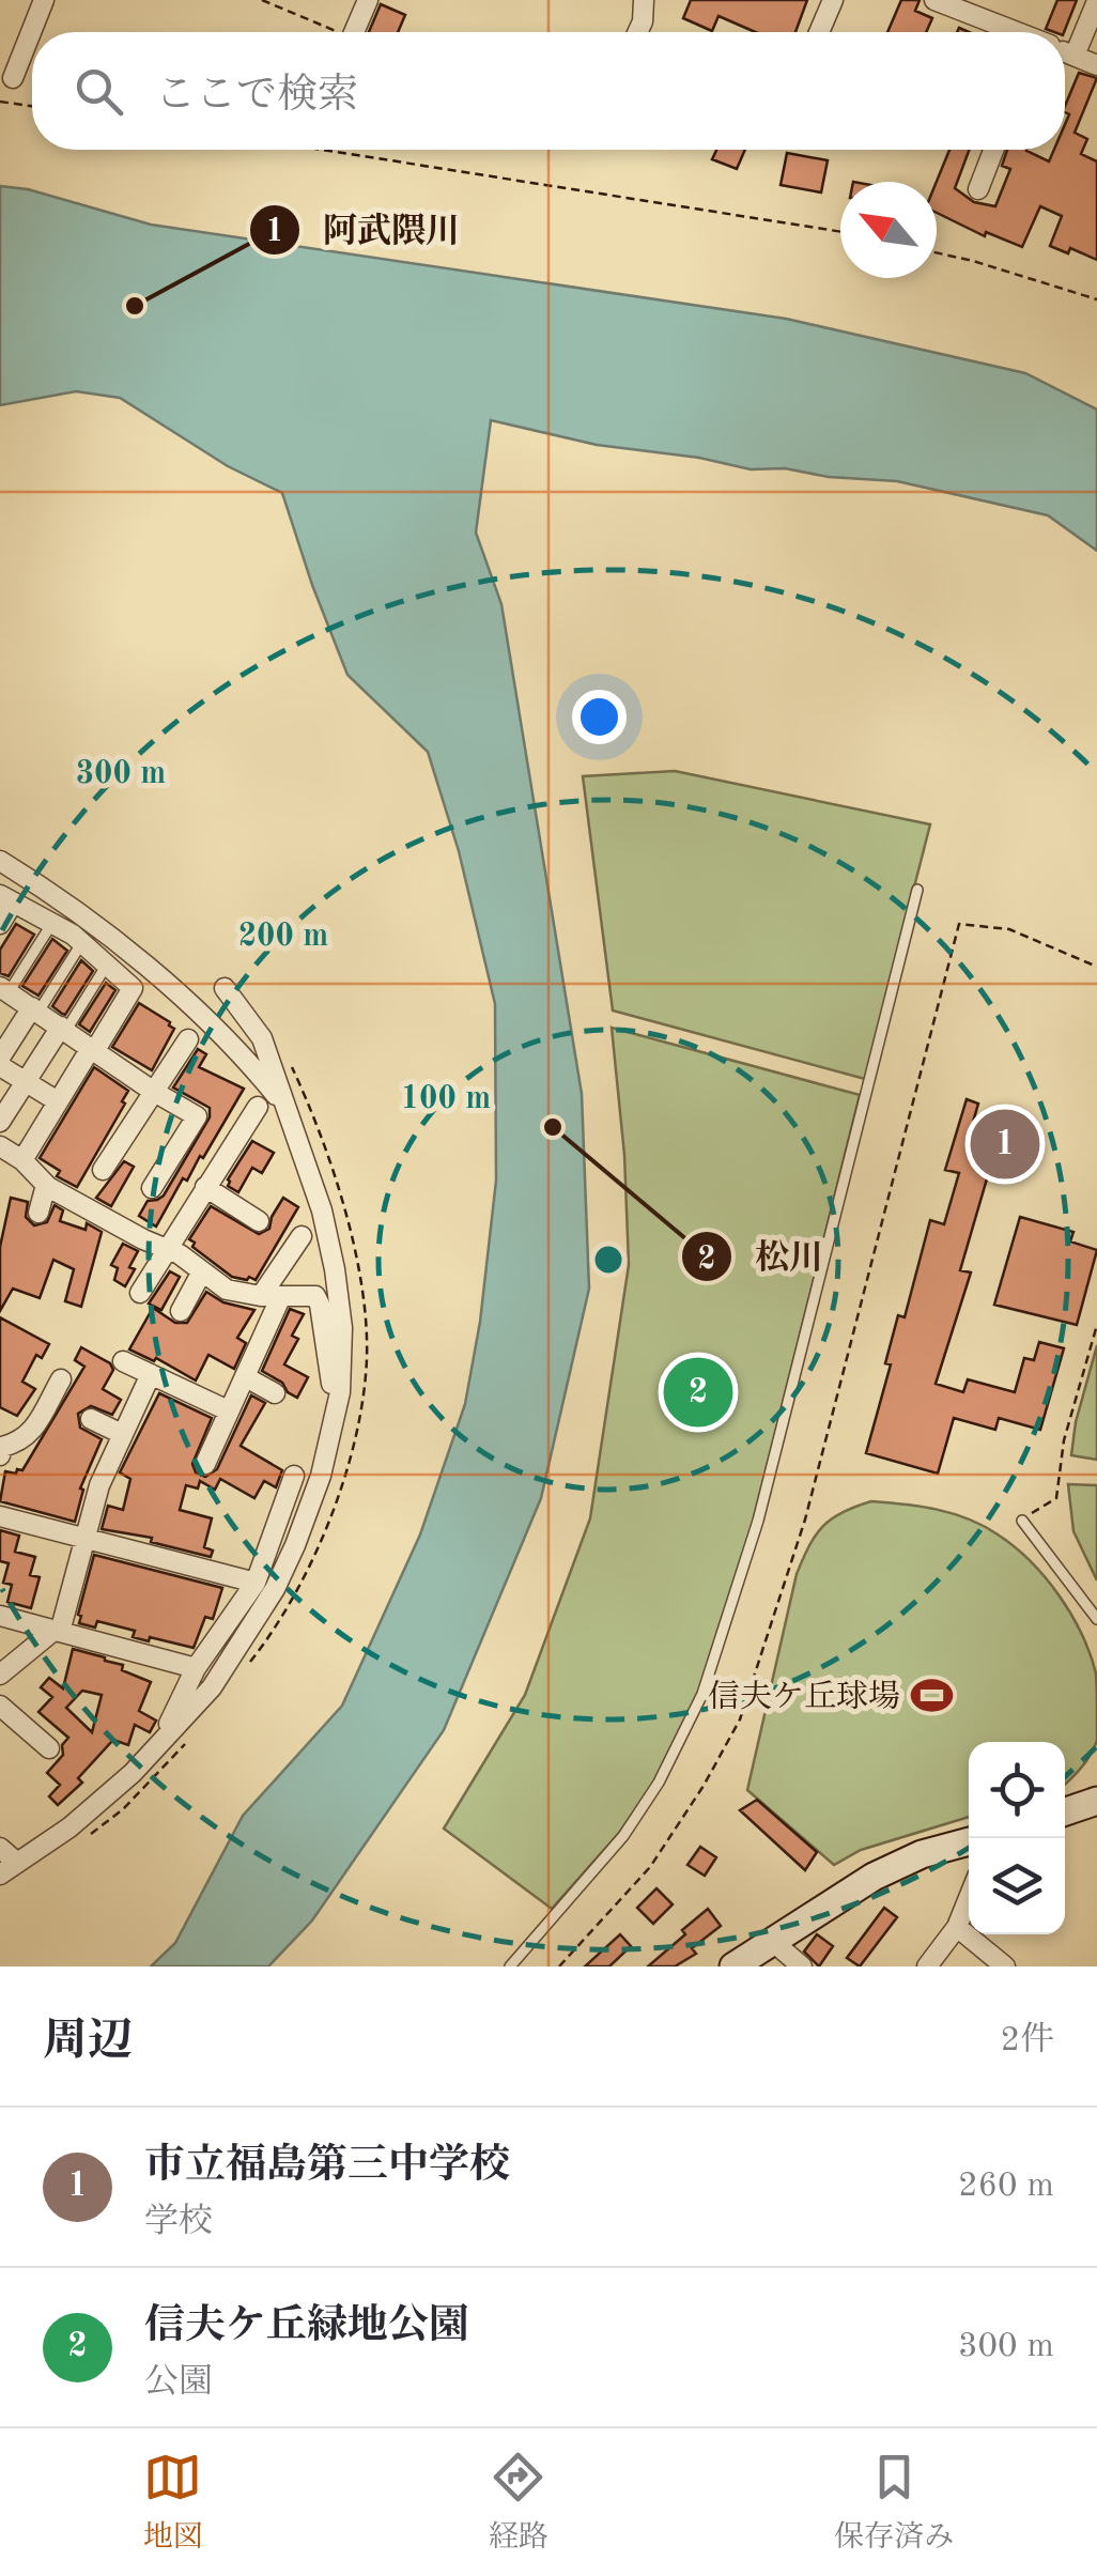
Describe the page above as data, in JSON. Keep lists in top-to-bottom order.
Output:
{
  "places": {
    "other": ["阿武隈川", "松川"],
    "sports": ["信夫ケ丘球場"]
  },
  "north": "top left",
  "page": {
    "search": "ここで検索",
    "pins": ["1", "2"],
    "heading": ["周辺", "2件"],
    "list": [
      {
        "mark": "1",
        "name": "市立福島第三中学校",
        "note": "学校",
        "value": "260 m"
      },
      {
        "mark": "2",
        "name": "信夫ケ丘緑地公園",
        "note": "公園",
        "value": "300 m"
      }
    ],
    "nav": ["地図", "経路", "保存済み"]
  },
  "rings": ["300 m", "200 m", "100 m"]
}
